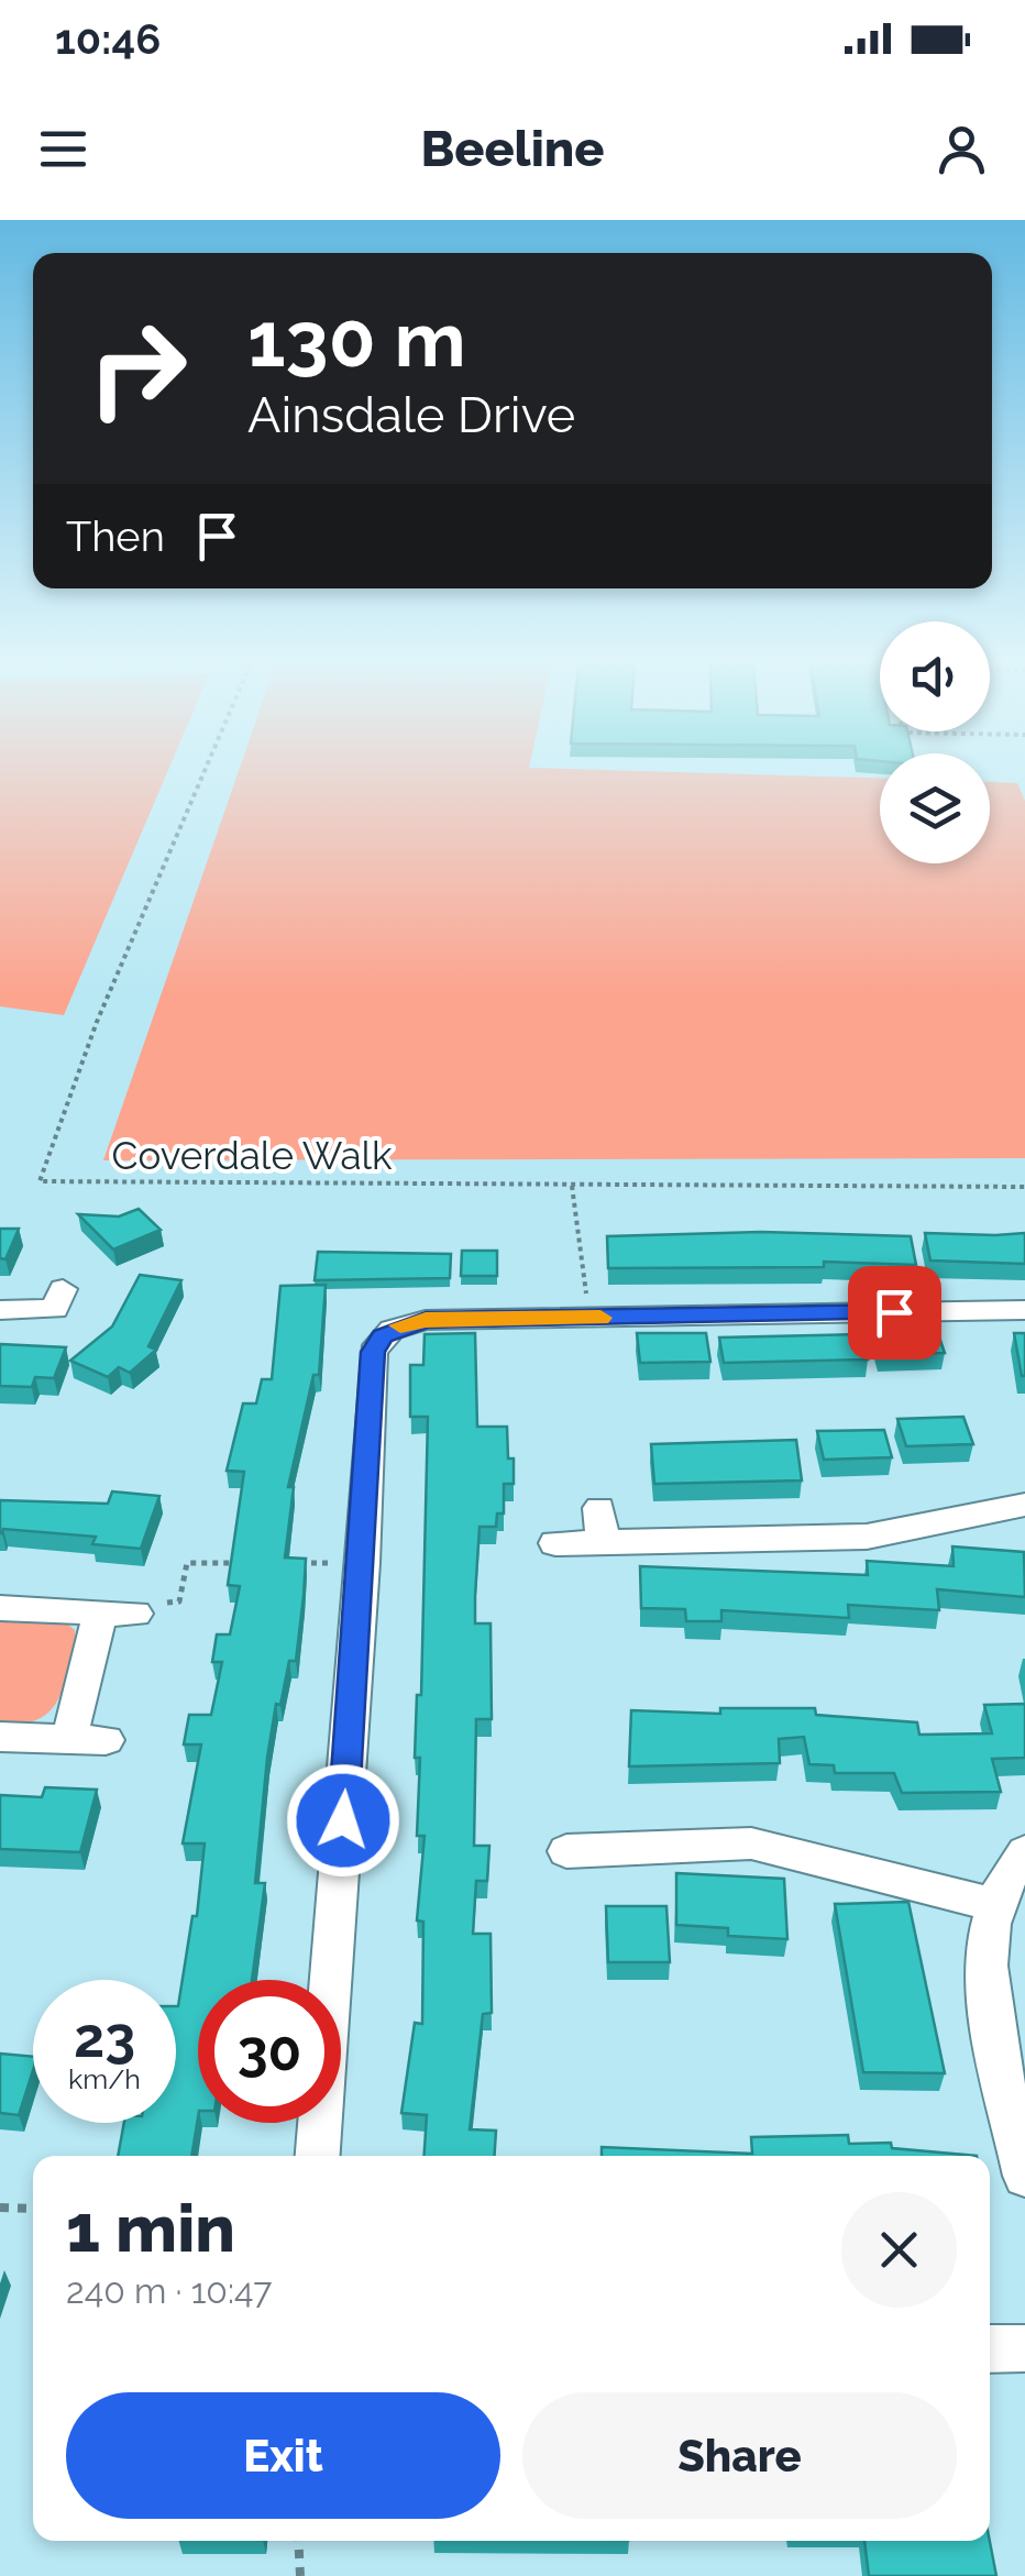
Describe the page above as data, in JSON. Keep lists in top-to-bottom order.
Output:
{
  "streets": {
    "path": ["Coverdale Walk"]
  },
  "page": {
    "status": "10:46",
    "header": "Beeline",
    "turn": ["130 m", "Ainsdale Drive"],
    "then": "Then",
    "speed": "23 km/h",
    "limit": "30",
    "heading": ["1 min", "240 m · 10:47"],
    "buttons": ["Exit", "Share"]
  }
}
